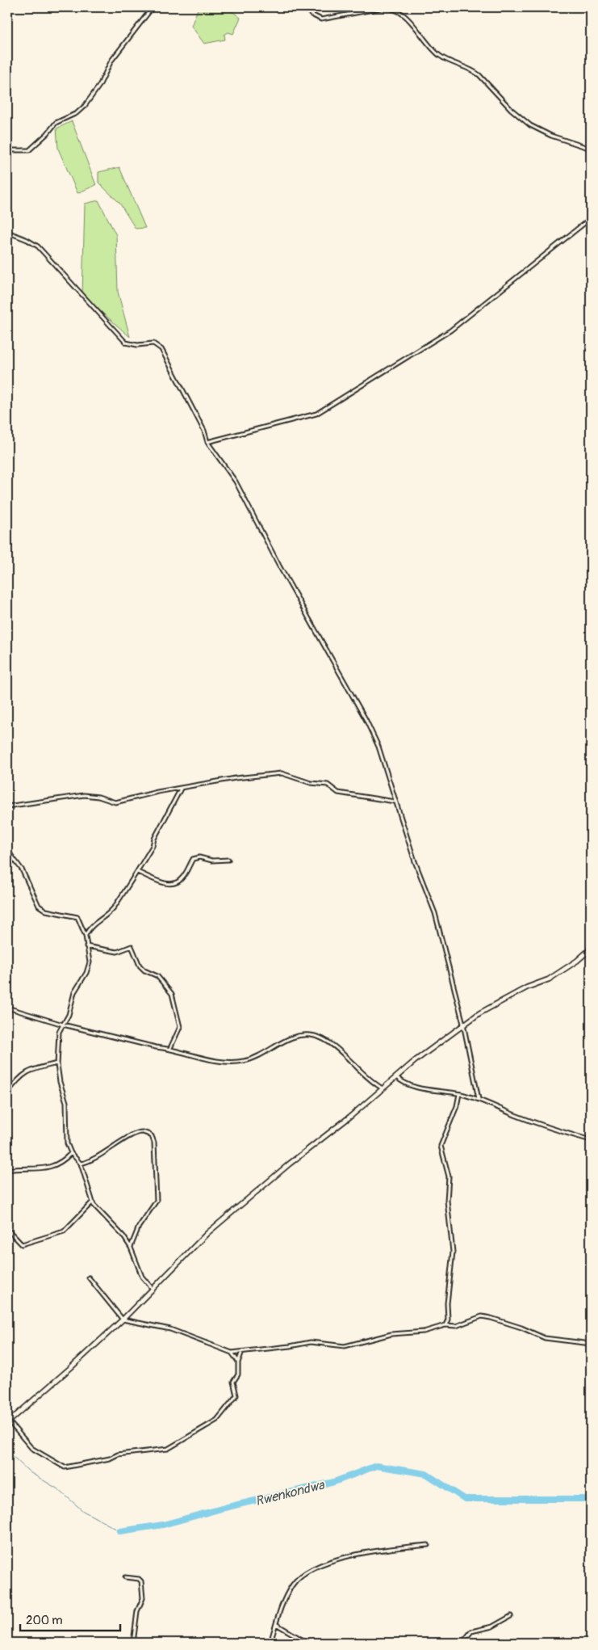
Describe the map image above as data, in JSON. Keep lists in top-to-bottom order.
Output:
{
  "water": ["Rwenkondwa"],
  "scale_bar": "200 m"
}
